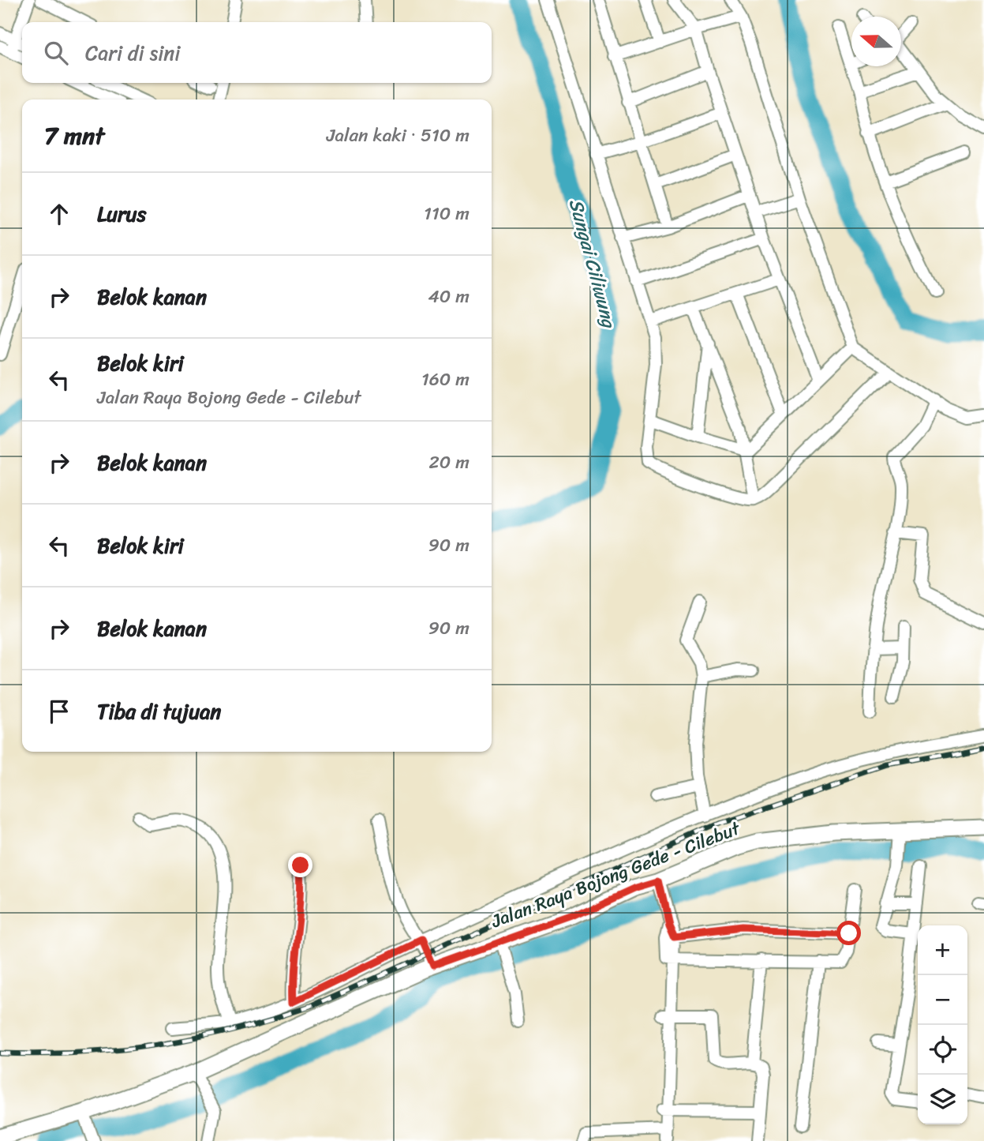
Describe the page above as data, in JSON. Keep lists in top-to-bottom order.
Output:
{
  "streets": {
    "main road": ["Jalan Raya Bojong Gede - Cilebut"]
  },
  "water": ["Sungai Ciliwung"],
  "north": "left",
  "page": {
    "search": "Cari di sini",
    "heading": ["7 mnt", "Jalan kaki · 510 m"],
    "list": [
      ["Lurus", "110 m"],
      ["Belok kanan", "40 m"],
      ["Belok kiri", "Jalan Raya Bojong Gede - Cilebut", "160 m"],
      ["Belok kanan", "20 m"],
      ["Belok kiri", "90 m"],
      ["Belok kanan", "90 m"],
      "Tiba di tujuan"
    ],
    "map_buttons": ["+", "−"]
  }
}
